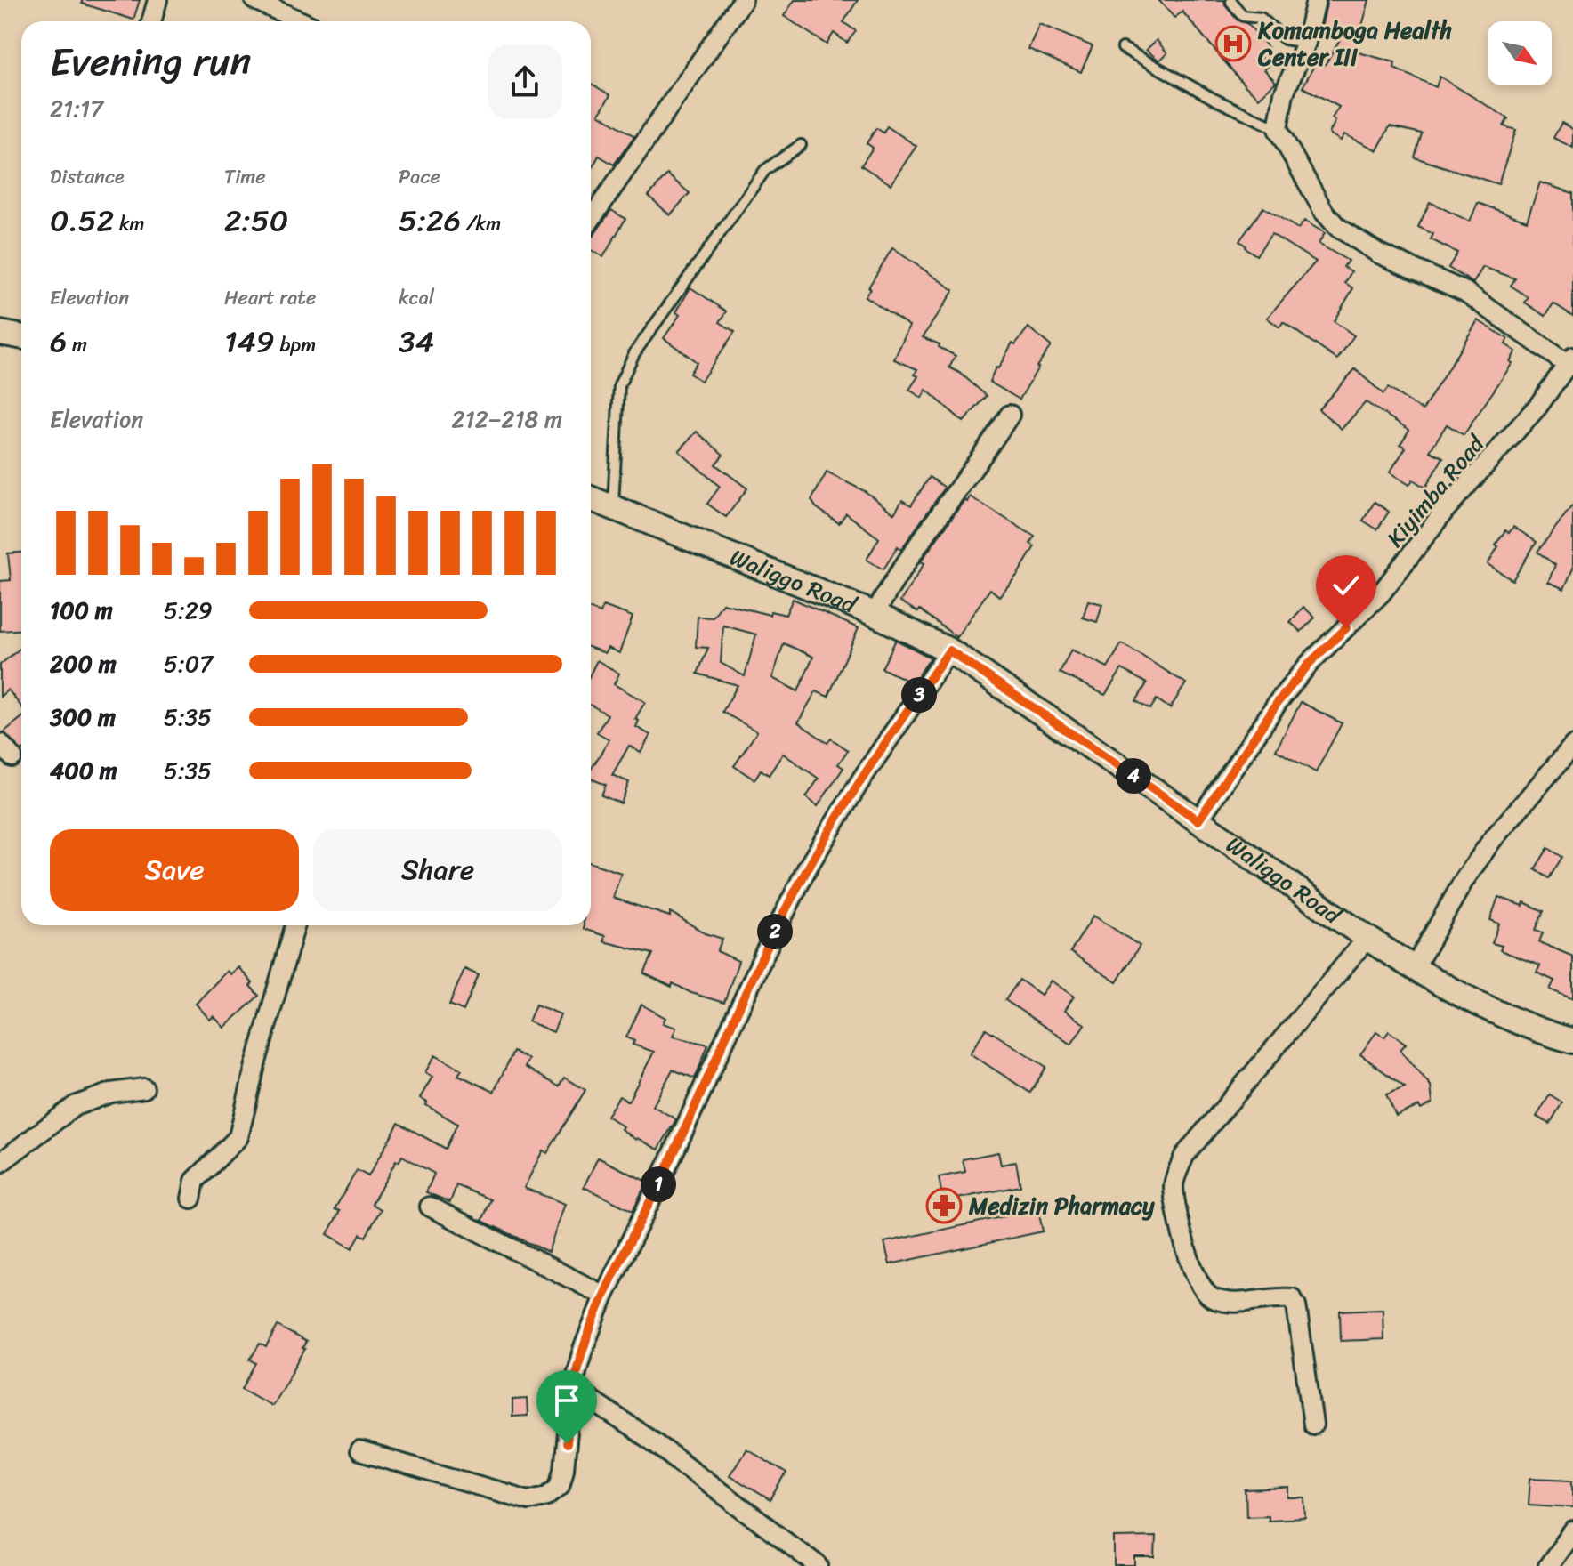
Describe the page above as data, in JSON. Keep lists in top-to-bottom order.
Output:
{
  "streets": {
    "street": ["Kiyimba Road", "Waliggo Road"]
  },
  "crossings": [
    ["Kiyimba Road", "Waliggo Road"]
  ],
  "places": {
    "hospital": ["Komamboga Health Center III"],
    "pharmacy": ["Medizin Pharmacy"]
  },
  "north": "bottom right",
  "page": {
    "heading": ["Evening run", "21:17"],
    "stats": [
      ["Distance", "0.52 km"],
      ["Time", "2:50"],
      ["Pace", "5:26 /km"],
      ["Elevation", "6 m"],
      ["Heart rate", "149 bpm"],
      ["kcal", "34"]
    ],
    "chart": ["Elevation", "212–218 m"],
    "list": [
      {
        "name": "100 m",
        "note": "5:29"
      },
      {
        "name": "200 m",
        "note": "5:07"
      },
      {
        "name": "300 m",
        "note": "5:35"
      },
      {
        "name": "400 m",
        "note": "5:35"
      }
    ],
    "pins": [
      "3",
      "4",
      "2",
      "1"
    ],
    "buttons": ["Save", "Share"]
  }
}
